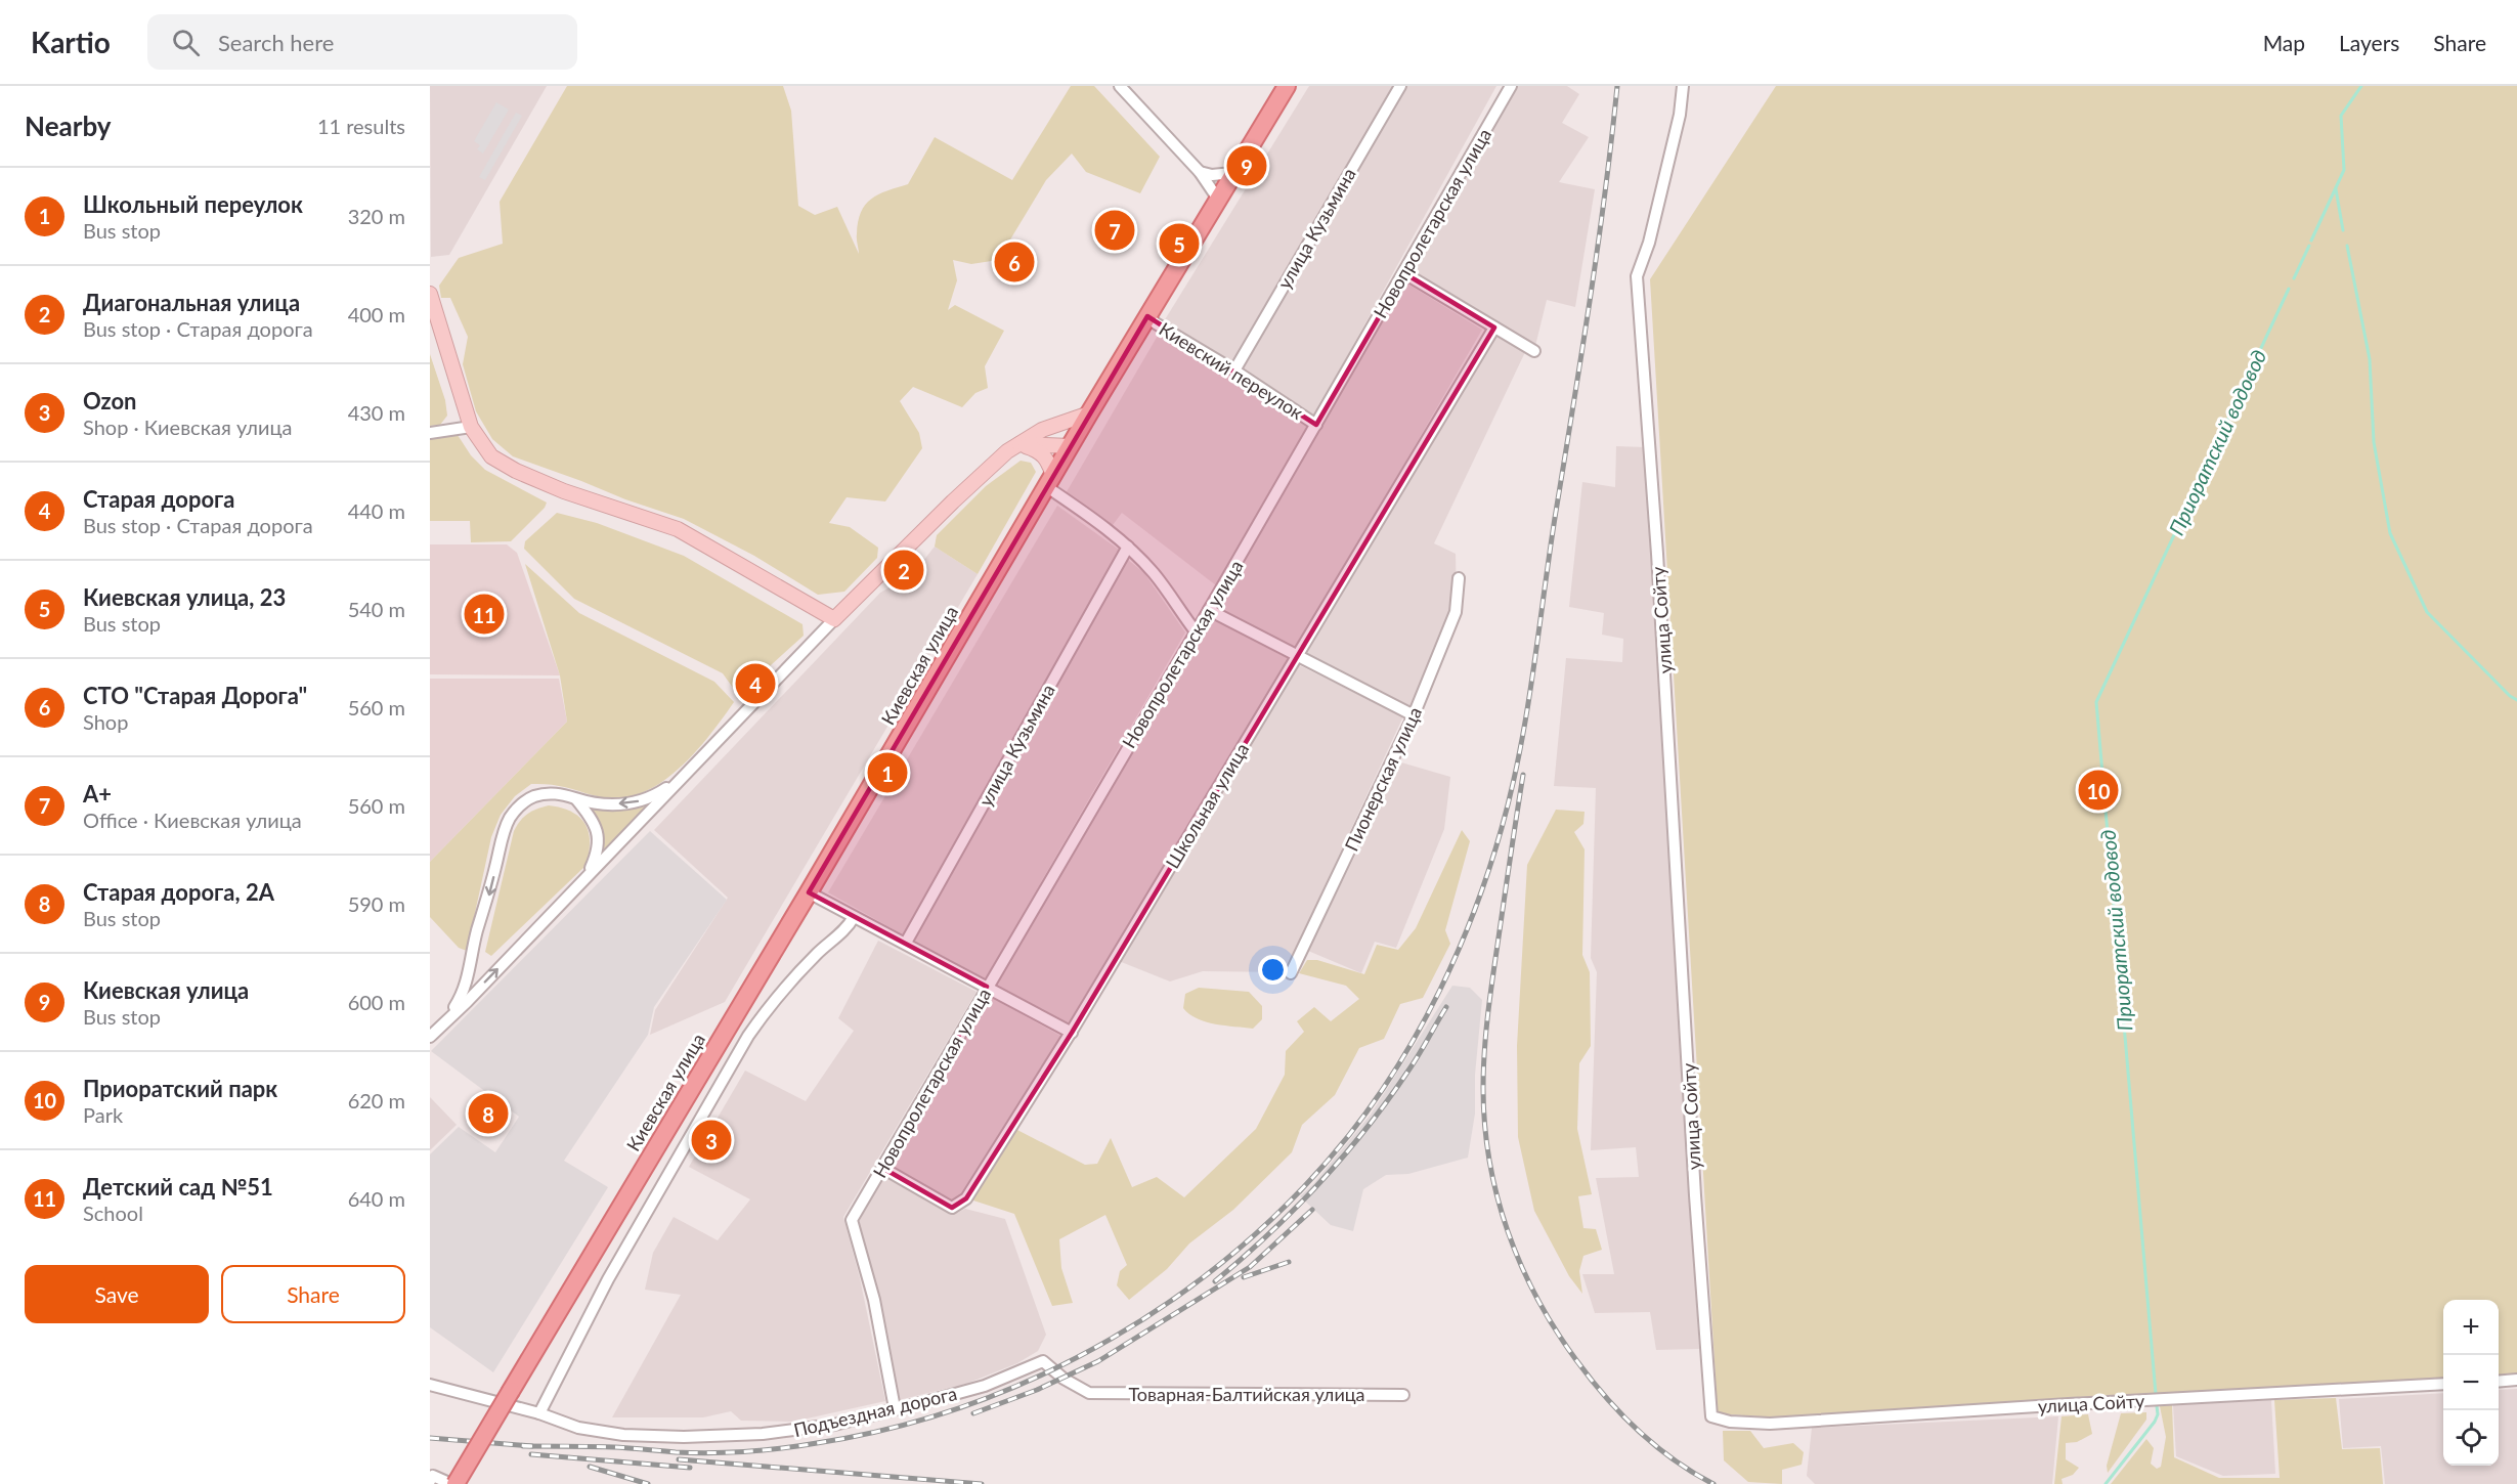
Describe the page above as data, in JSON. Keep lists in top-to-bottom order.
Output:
{
  "streets": {
    "main road": ["Киевская улица"],
    "street": [
      "Новопролетарская улица",
      "улица Кузьмина",
      "Киевский переулок",
      "улица Сойту",
      "Пионерская улица",
      "Школьная улица",
      "Товарная-Балтийская улица",
      "Подъездная дорога"
    ]
  },
  "crossings": [
    ["Новопролетарская улица", "Киевский переулок"],
    ["Новопролетарская улица", "Школьная улица"],
    ["Новопролетарская улица", "Подъездная дорога"],
    ["улица Кузьмина", "Киевский переулок"],
    ["Киевский переулок", "Киевская улица"],
    ["Товарная-Балтийская улица", "Подъездная дорога"]
  ],
  "water": ["Приоратский водовод"],
  "page": {
    "header": "Kartio",
    "search": "Search here",
    "nav": ["Map", "Layers", "Share"],
    "heading": ["Nearby", "11 results"],
    "pins": [
      "9",
      "7",
      "5",
      "6",
      "2",
      "11",
      "4",
      "1",
      "10",
      "8",
      "3"
    ],
    "list": [
      {
        "mark": "1",
        "name": "Школьный переулок",
        "note": "Bus stop",
        "value": "320 m"
      },
      {
        "mark": "2",
        "name": "Диагональная улица",
        "note": "Bus stop · Старая дорога",
        "value": "400 m"
      },
      {
        "mark": "3",
        "name": "Ozon",
        "note": "Shop · Киевская улица",
        "value": "430 m"
      },
      {
        "mark": "4",
        "name": "Старая дорога",
        "note": "Bus stop · Старая дорога",
        "value": "440 m"
      },
      {
        "mark": "5",
        "name": "Киевская улица, 23",
        "note": "Bus stop",
        "value": "540 m"
      },
      {
        "mark": "6",
        "name": "СТО \"Старая Дорога\"",
        "note": "Shop",
        "value": "560 m"
      },
      {
        "mark": "7",
        "name": "А+",
        "note": "Office · Киевская улица",
        "value": "560 m"
      },
      {
        "mark": "8",
        "name": "Старая дорога, 2А",
        "note": "Bus stop",
        "value": "590 m"
      },
      {
        "mark": "9",
        "name": "Киевская улица",
        "note": "Bus stop",
        "value": "600 m"
      },
      {
        "mark": "10",
        "name": "Приоратский парк",
        "note": "Park",
        "value": "620 m"
      },
      {
        "mark": "11",
        "name": "Детский сад №51",
        "note": "School",
        "value": "640 m"
      }
    ],
    "buttons": ["Save", "Share"],
    "map_buttons": ["+", "−"]
  }
}
